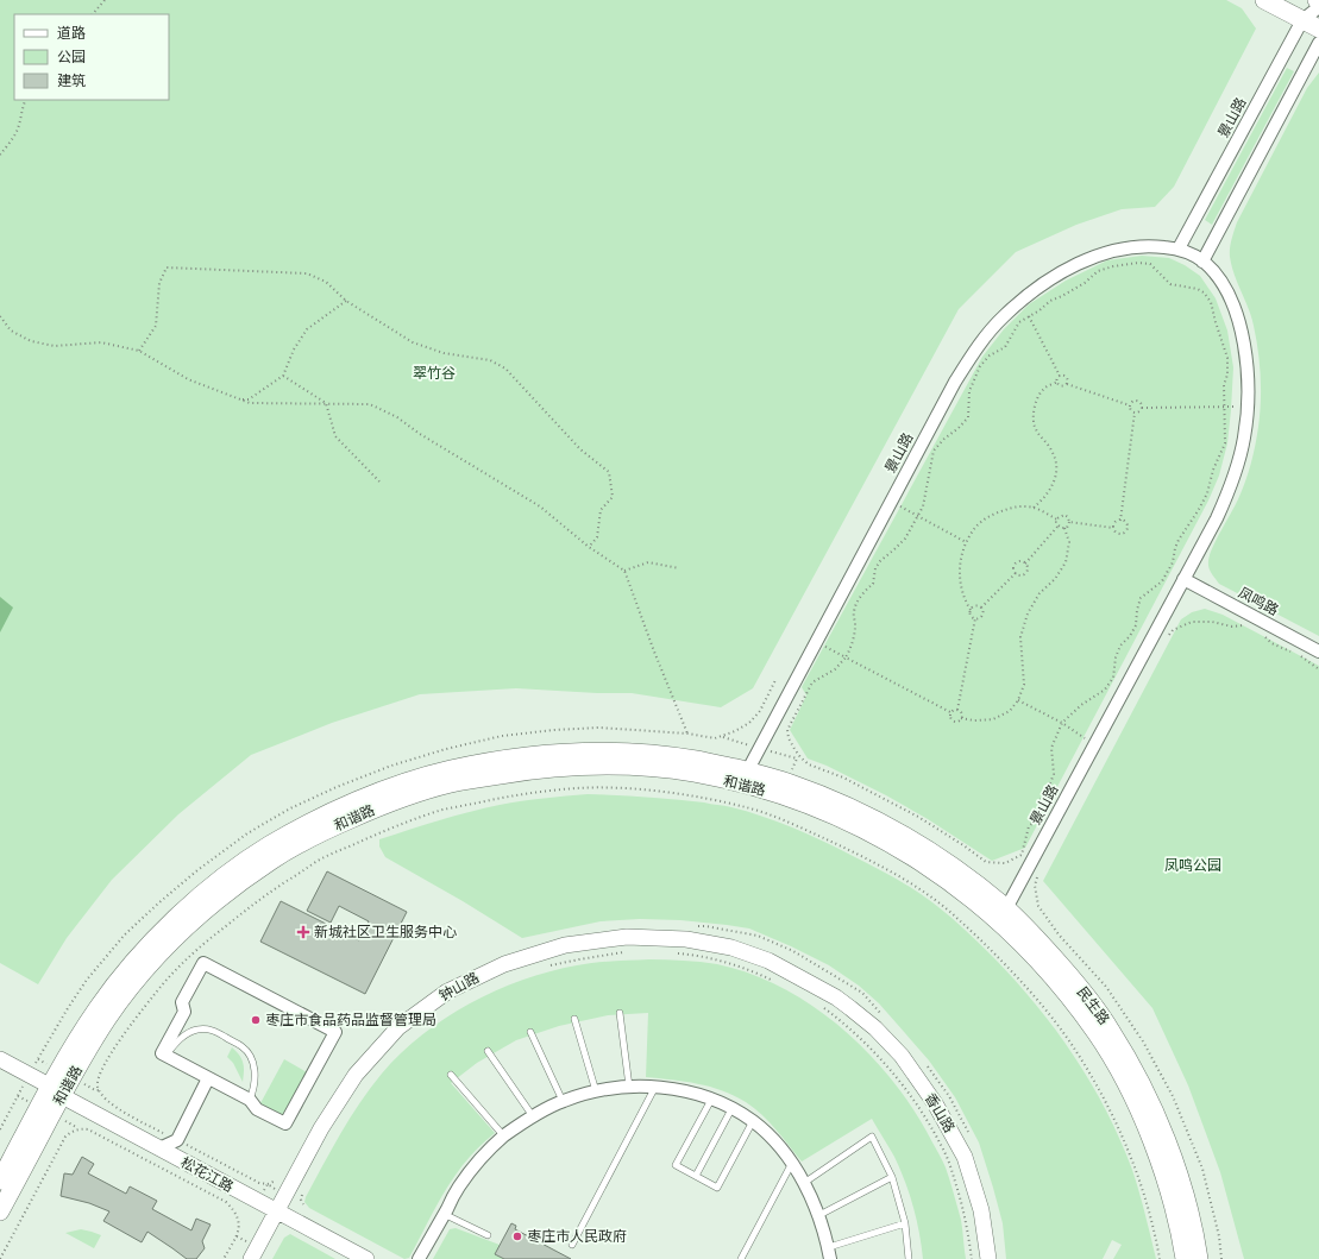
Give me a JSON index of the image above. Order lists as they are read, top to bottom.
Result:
{
  "streets": {
    "main road": ["和谐路", "民生路"],
    "street": [
      "景山路",
      "凤鸣路",
      "钟山路",
      "香山路",
      "松花江路"
    ]
  },
  "crossings": [
    ["景山路", "凤鸣路"],
    ["景山路", "和谐路"],
    ["景山路", "民生路"],
    ["和谐路", "民生路"],
    ["和谐路", "松花江路"],
    ["钟山路", "香山路"],
    ["钟山路", "松花江路"]
  ],
  "parks": ["翠竹谷", "凤鸣公园"],
  "places": {
    "health": ["新城社区卫生服务中心"],
    "other": ["枣庄市食品药品监督管理局", "枣庄市人民政府"]
  },
  "legend": ["道路", "公园", "建筑"]
}
